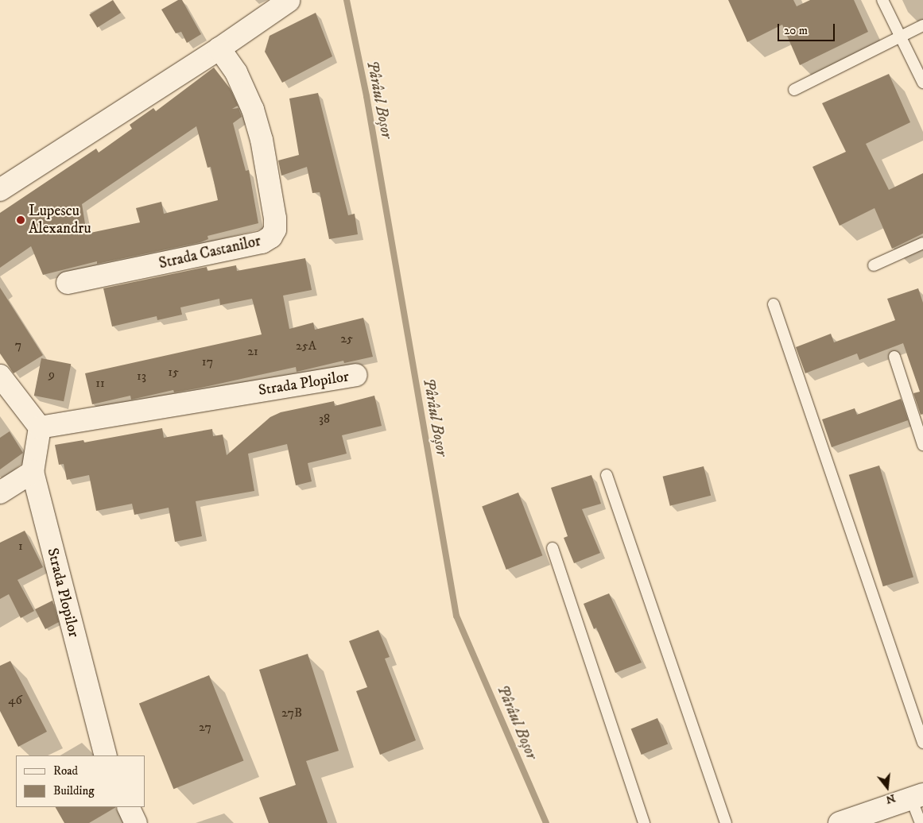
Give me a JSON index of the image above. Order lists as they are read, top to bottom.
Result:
{
  "streets": {
    "street": ["Strada Castanilor", "Strada Plopilor"]
  },
  "water": ["Pârâul Boșor"],
  "places": ["Lupescu Alexandru"],
  "house_numbers": [
    "25",
    "7",
    "25A",
    "21",
    "17",
    "15",
    "9",
    "13",
    "11",
    "38",
    "1",
    "46",
    "27B",
    "27"
  ],
  "legend": ["Road", "Building"],
  "scale_bar": "20 m",
  "north": "bottom"
}
